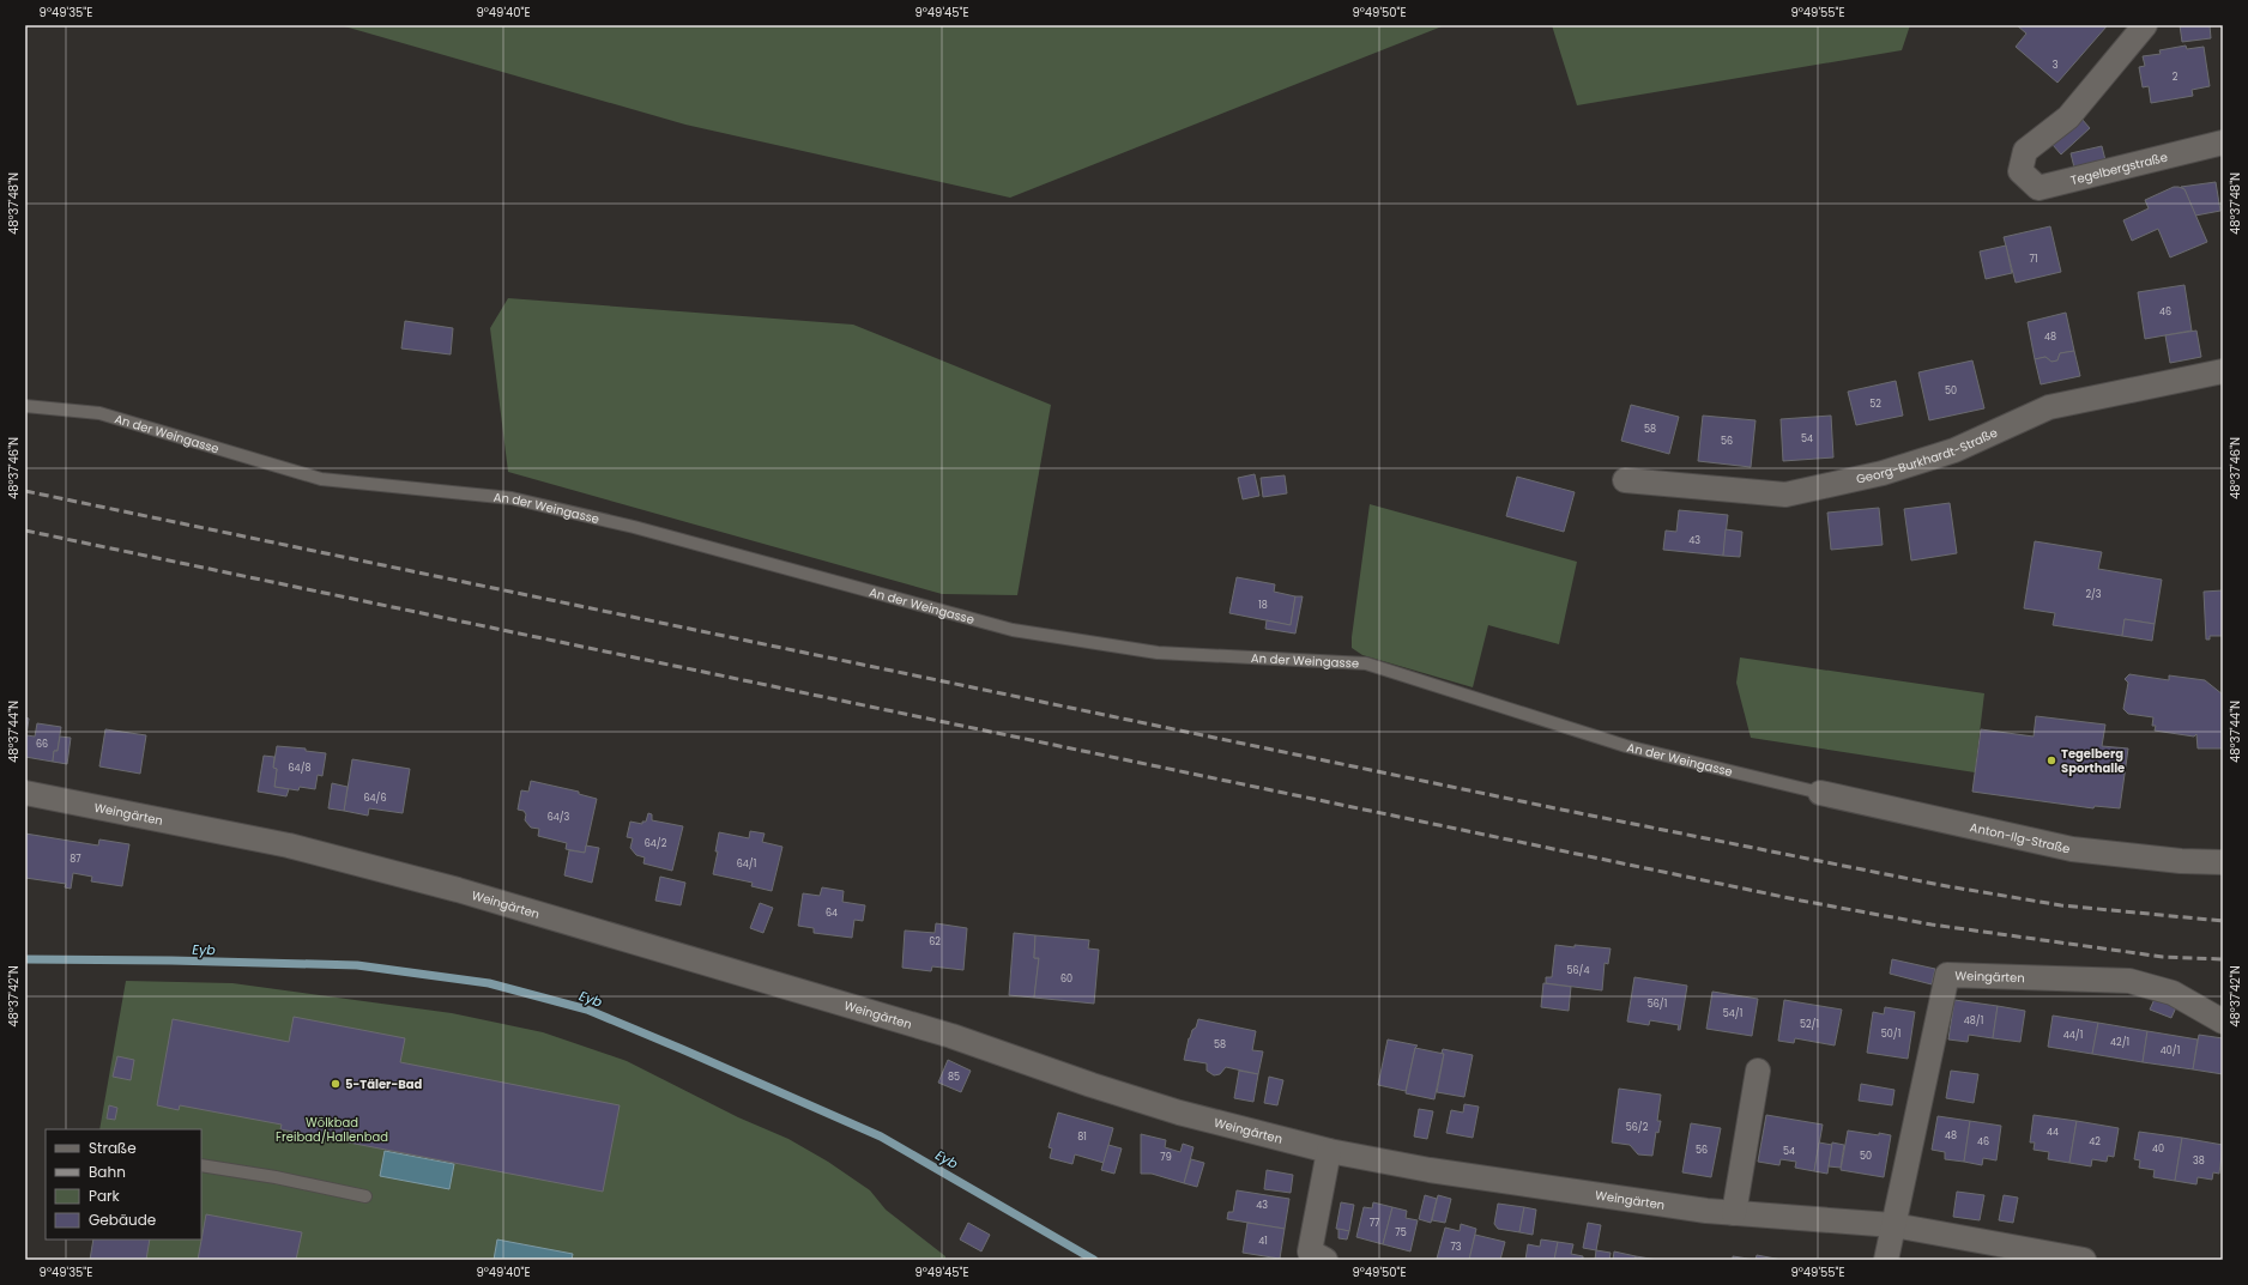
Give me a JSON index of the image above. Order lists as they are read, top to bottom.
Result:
{
  "streets": {
    "street": [
      "Tegelbergstraße",
      "Georg-Burkhardt-Straße",
      "Weingärten",
      "Anton-Ilg-Straße"
    ],
    "lane": ["An der Weingasse"]
  },
  "crossings": [
    ["An der Weingasse", "Anton-Ilg-Straße"]
  ],
  "water": ["Eyb"],
  "parks": ["Wölkbad Freibad/Hallenbad"],
  "places": ["Tegelberg Sporthalle", "5-Täler-Bad"],
  "house_numbers": [
    "3",
    "2",
    "71",
    "46",
    "48",
    "50",
    "52",
    "58",
    "54",
    "56",
    "43",
    "2/3",
    "18",
    "66",
    "64/8",
    "64/6",
    "64/3",
    "64/2",
    "87",
    "64/1",
    "64",
    "62",
    "56/4",
    "60",
    "56/1",
    "54/1",
    "48/1",
    "52/1",
    "50/1",
    "44/1",
    "42/1",
    "58",
    "40/1",
    "85",
    "56/2",
    "44",
    "48",
    "81",
    "46",
    "42",
    "40",
    "56",
    "54",
    "50",
    "79",
    "38",
    "43",
    "77",
    "75",
    "41",
    "73"
  ],
  "legend": [
    "Straße",
    "Bahn",
    "Park",
    "Gebäude"
  ],
  "coordinates": [
    "9°49'35\"E",
    "9°49'40\"E",
    "9°49'45\"E",
    "9°49'50\"E",
    "9°49'55\"E",
    "48°37'48\"N",
    "48°37'46\"N",
    "48°37'44\"N",
    "48°37'42\"N"
  ]
}
